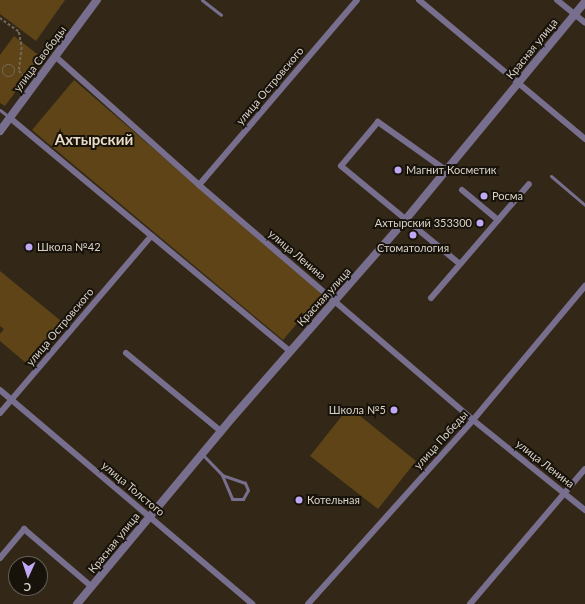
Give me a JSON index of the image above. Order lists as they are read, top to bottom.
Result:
{
  "streets": {
    "street": [
      "Красная улица",
      "улица Свободы",
      "улица Островского",
      "улица Ленина",
      "улица Победы",
      "улица Толстого"
    ]
  },
  "crossings": [
    ["Красная улица", "улица Ленина"],
    ["Красная улица", "улица Толстого"],
    ["улица Свободы", "улица Ленина"],
    ["улица Островского", "улица Ленина"],
    ["улица Островского", "улица Толстого"],
    ["улица Ленина", "улица Победы"]
  ],
  "districts": ["Ахтырский"],
  "places": [
    "Магнит Косметик",
    "Росма",
    "Ахтырский 353300",
    "Стоматология",
    "Школа №42",
    "Школа №5",
    "Котельная"
  ],
  "north": "bottom"
}
